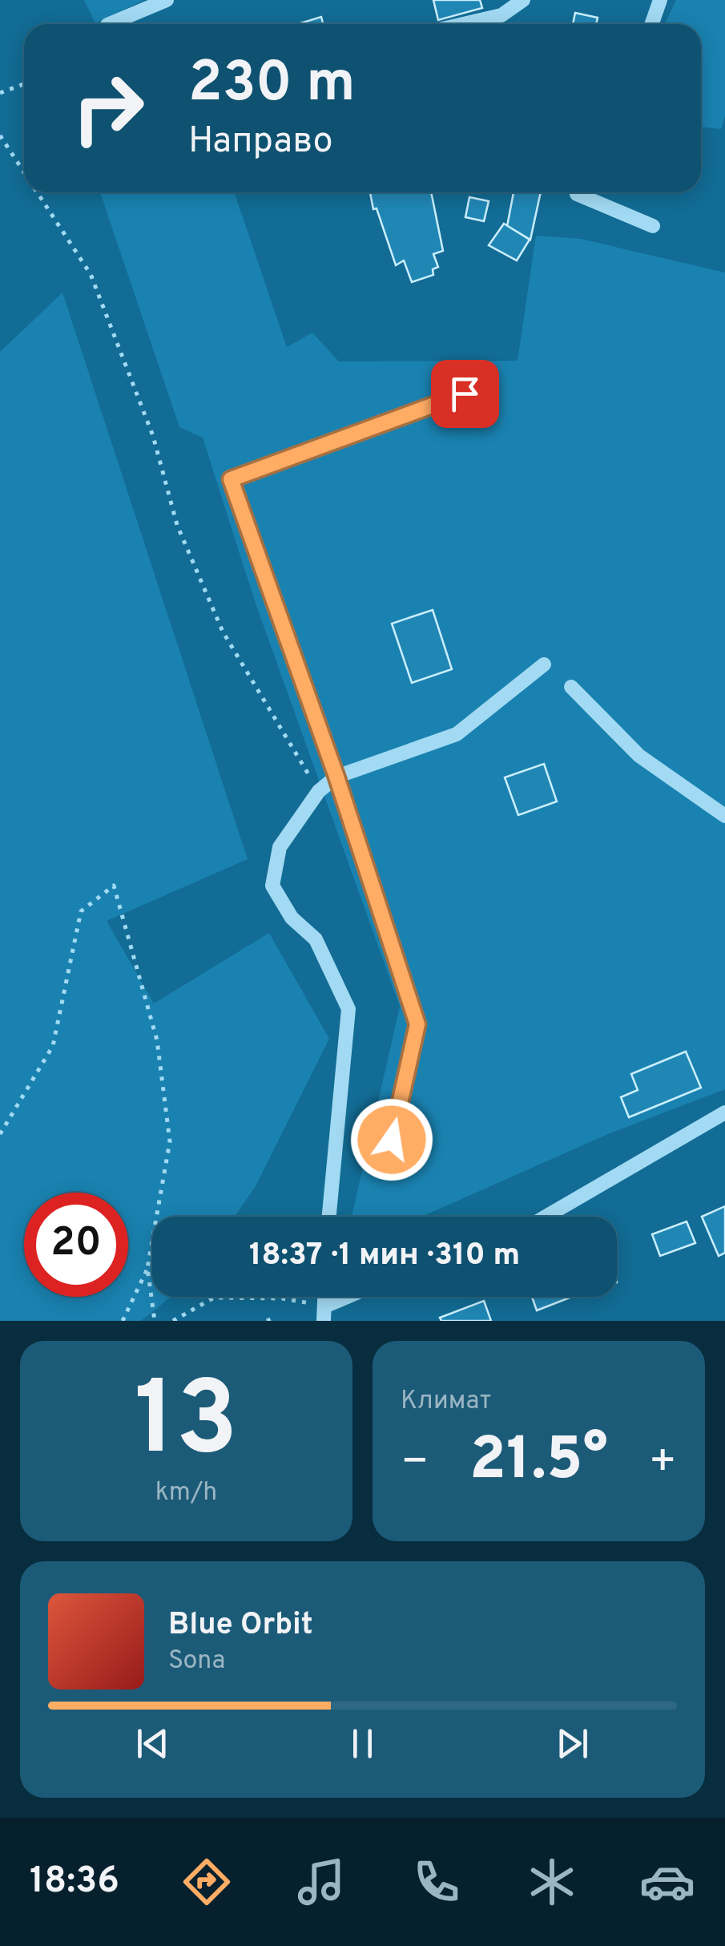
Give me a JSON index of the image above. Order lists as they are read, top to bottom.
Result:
{
  "page": {
    "turn": ["230 m", "Направо"],
    "limit": "20",
    "trip": "18:37 · 1 мин · 310 m",
    "tile": [
      ["13", "km/h"],
      "Климат"
    ],
    "heat": ["−", "21.5°", "+"],
    "song": ["Blue Orbit", "Sona"],
    "tabs": "18:36"
  }
}
